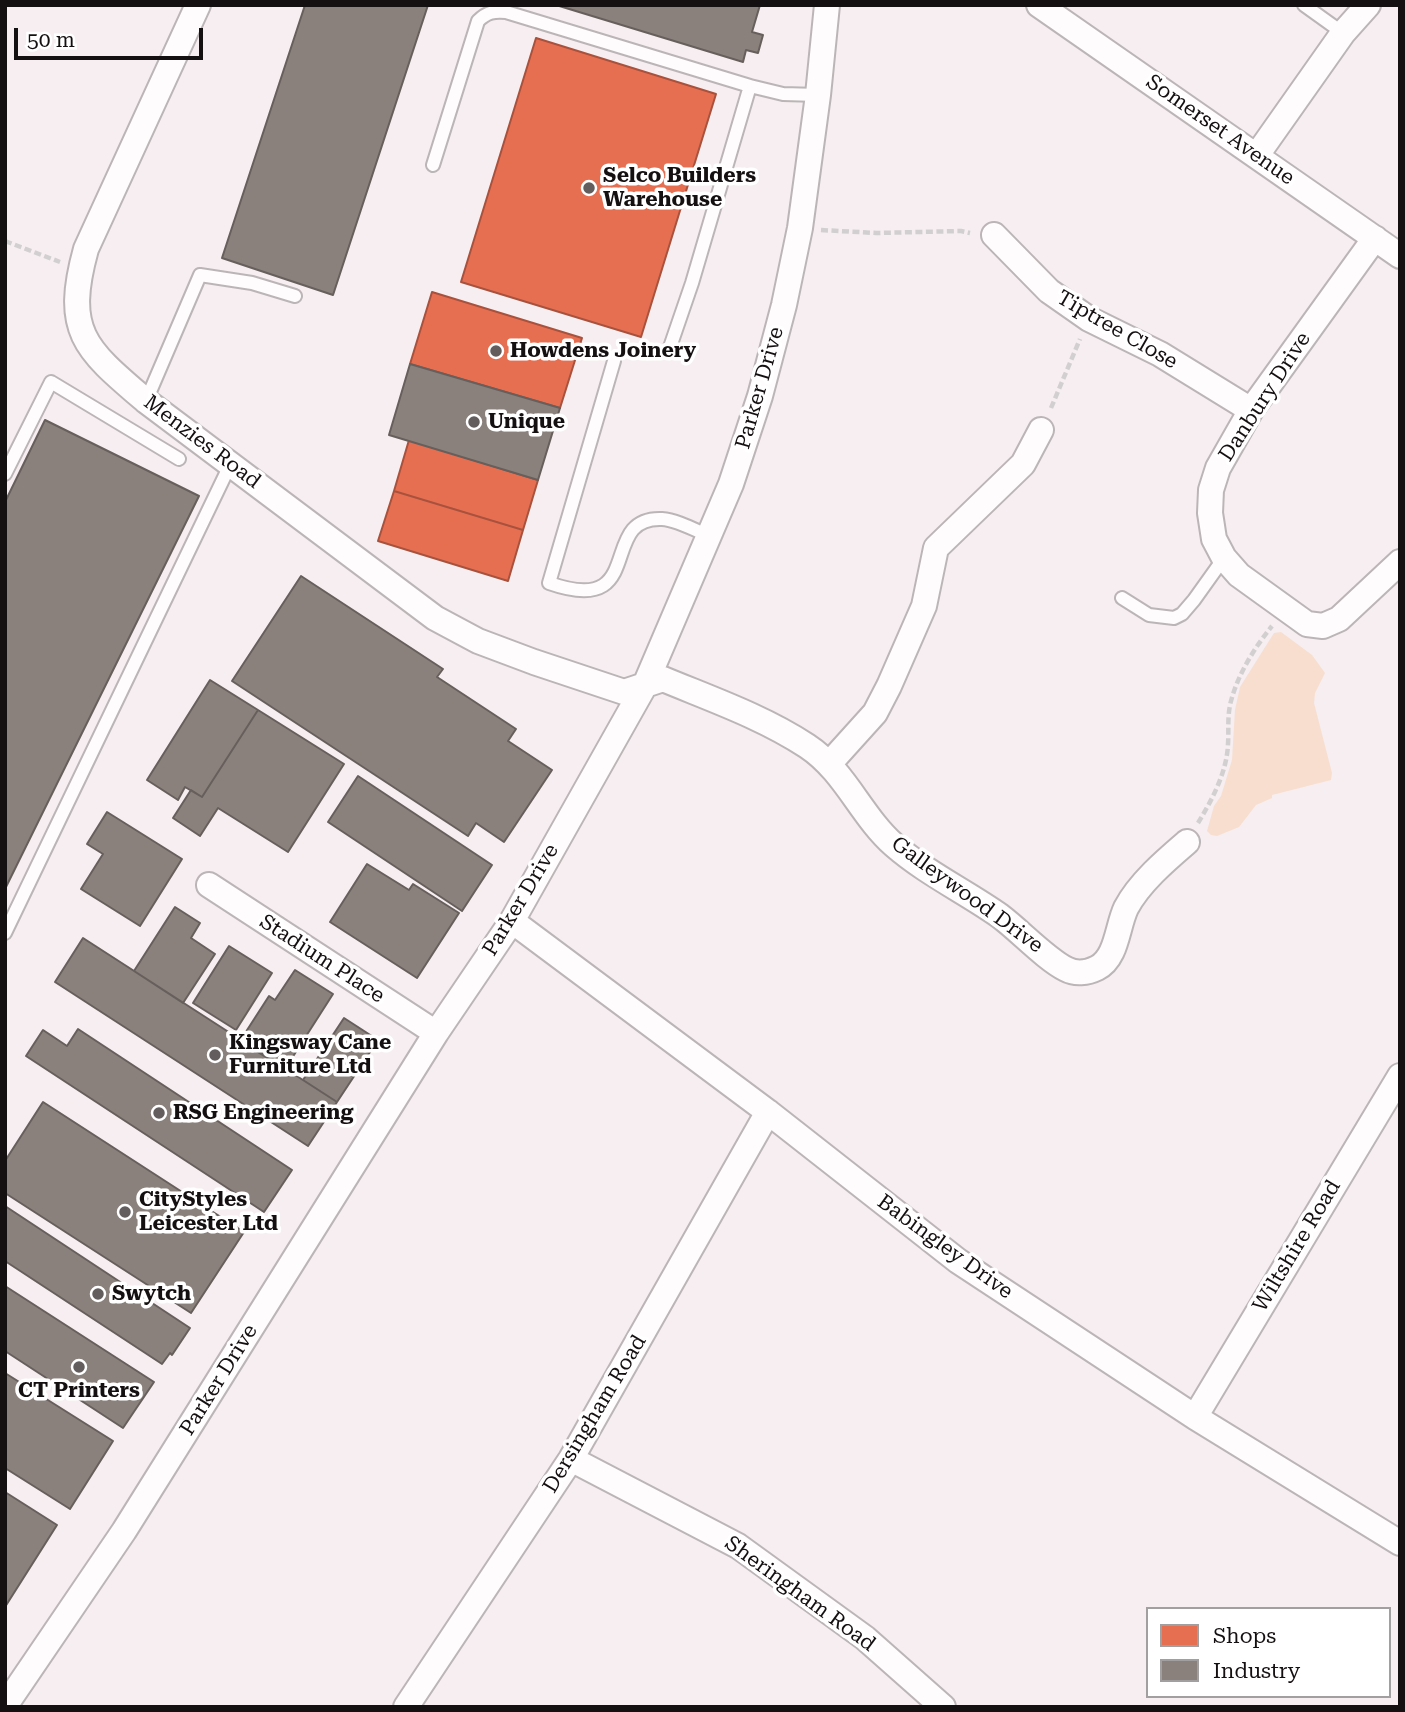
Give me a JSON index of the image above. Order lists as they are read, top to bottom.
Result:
{
  "streets": {
    "street": [
      "Somerset Avenue",
      "Tiptree Close",
      "Parker Drive",
      "Danbury Drive",
      "Menzies Road",
      "Galleywood Drive",
      "Stadium Place",
      "Wiltshire Road",
      "Babingley Drive",
      "Dersingham Road",
      "Sheringham Road"
    ]
  },
  "crossings": [
    ["Somerset Avenue", "Danbury Drive"],
    ["Tiptree Close", "Danbury Drive"],
    ["Parker Drive", "Menzies Road"],
    ["Parker Drive", "Galleywood Drive"],
    ["Parker Drive", "Stadium Place"],
    ["Parker Drive", "Babingley Drive"],
    ["Menzies Road", "Galleywood Drive"],
    ["Wiltshire Road", "Babingley Drive"],
    ["Babingley Drive", "Dersingham Road"],
    ["Dersingham Road", "Sheringham Road"]
  ],
  "places": [
    "Selco Builders Warehouse",
    "Howdens Joinery",
    "Unique",
    "Kingsway Cane Furniture Ltd",
    "RSG Engineering",
    "CityStyles Leicester Ltd",
    "Swytch",
    "CT Printers"
  ],
  "legend": ["Shops", "Industry"],
  "scale_bar": "50 m"
}
